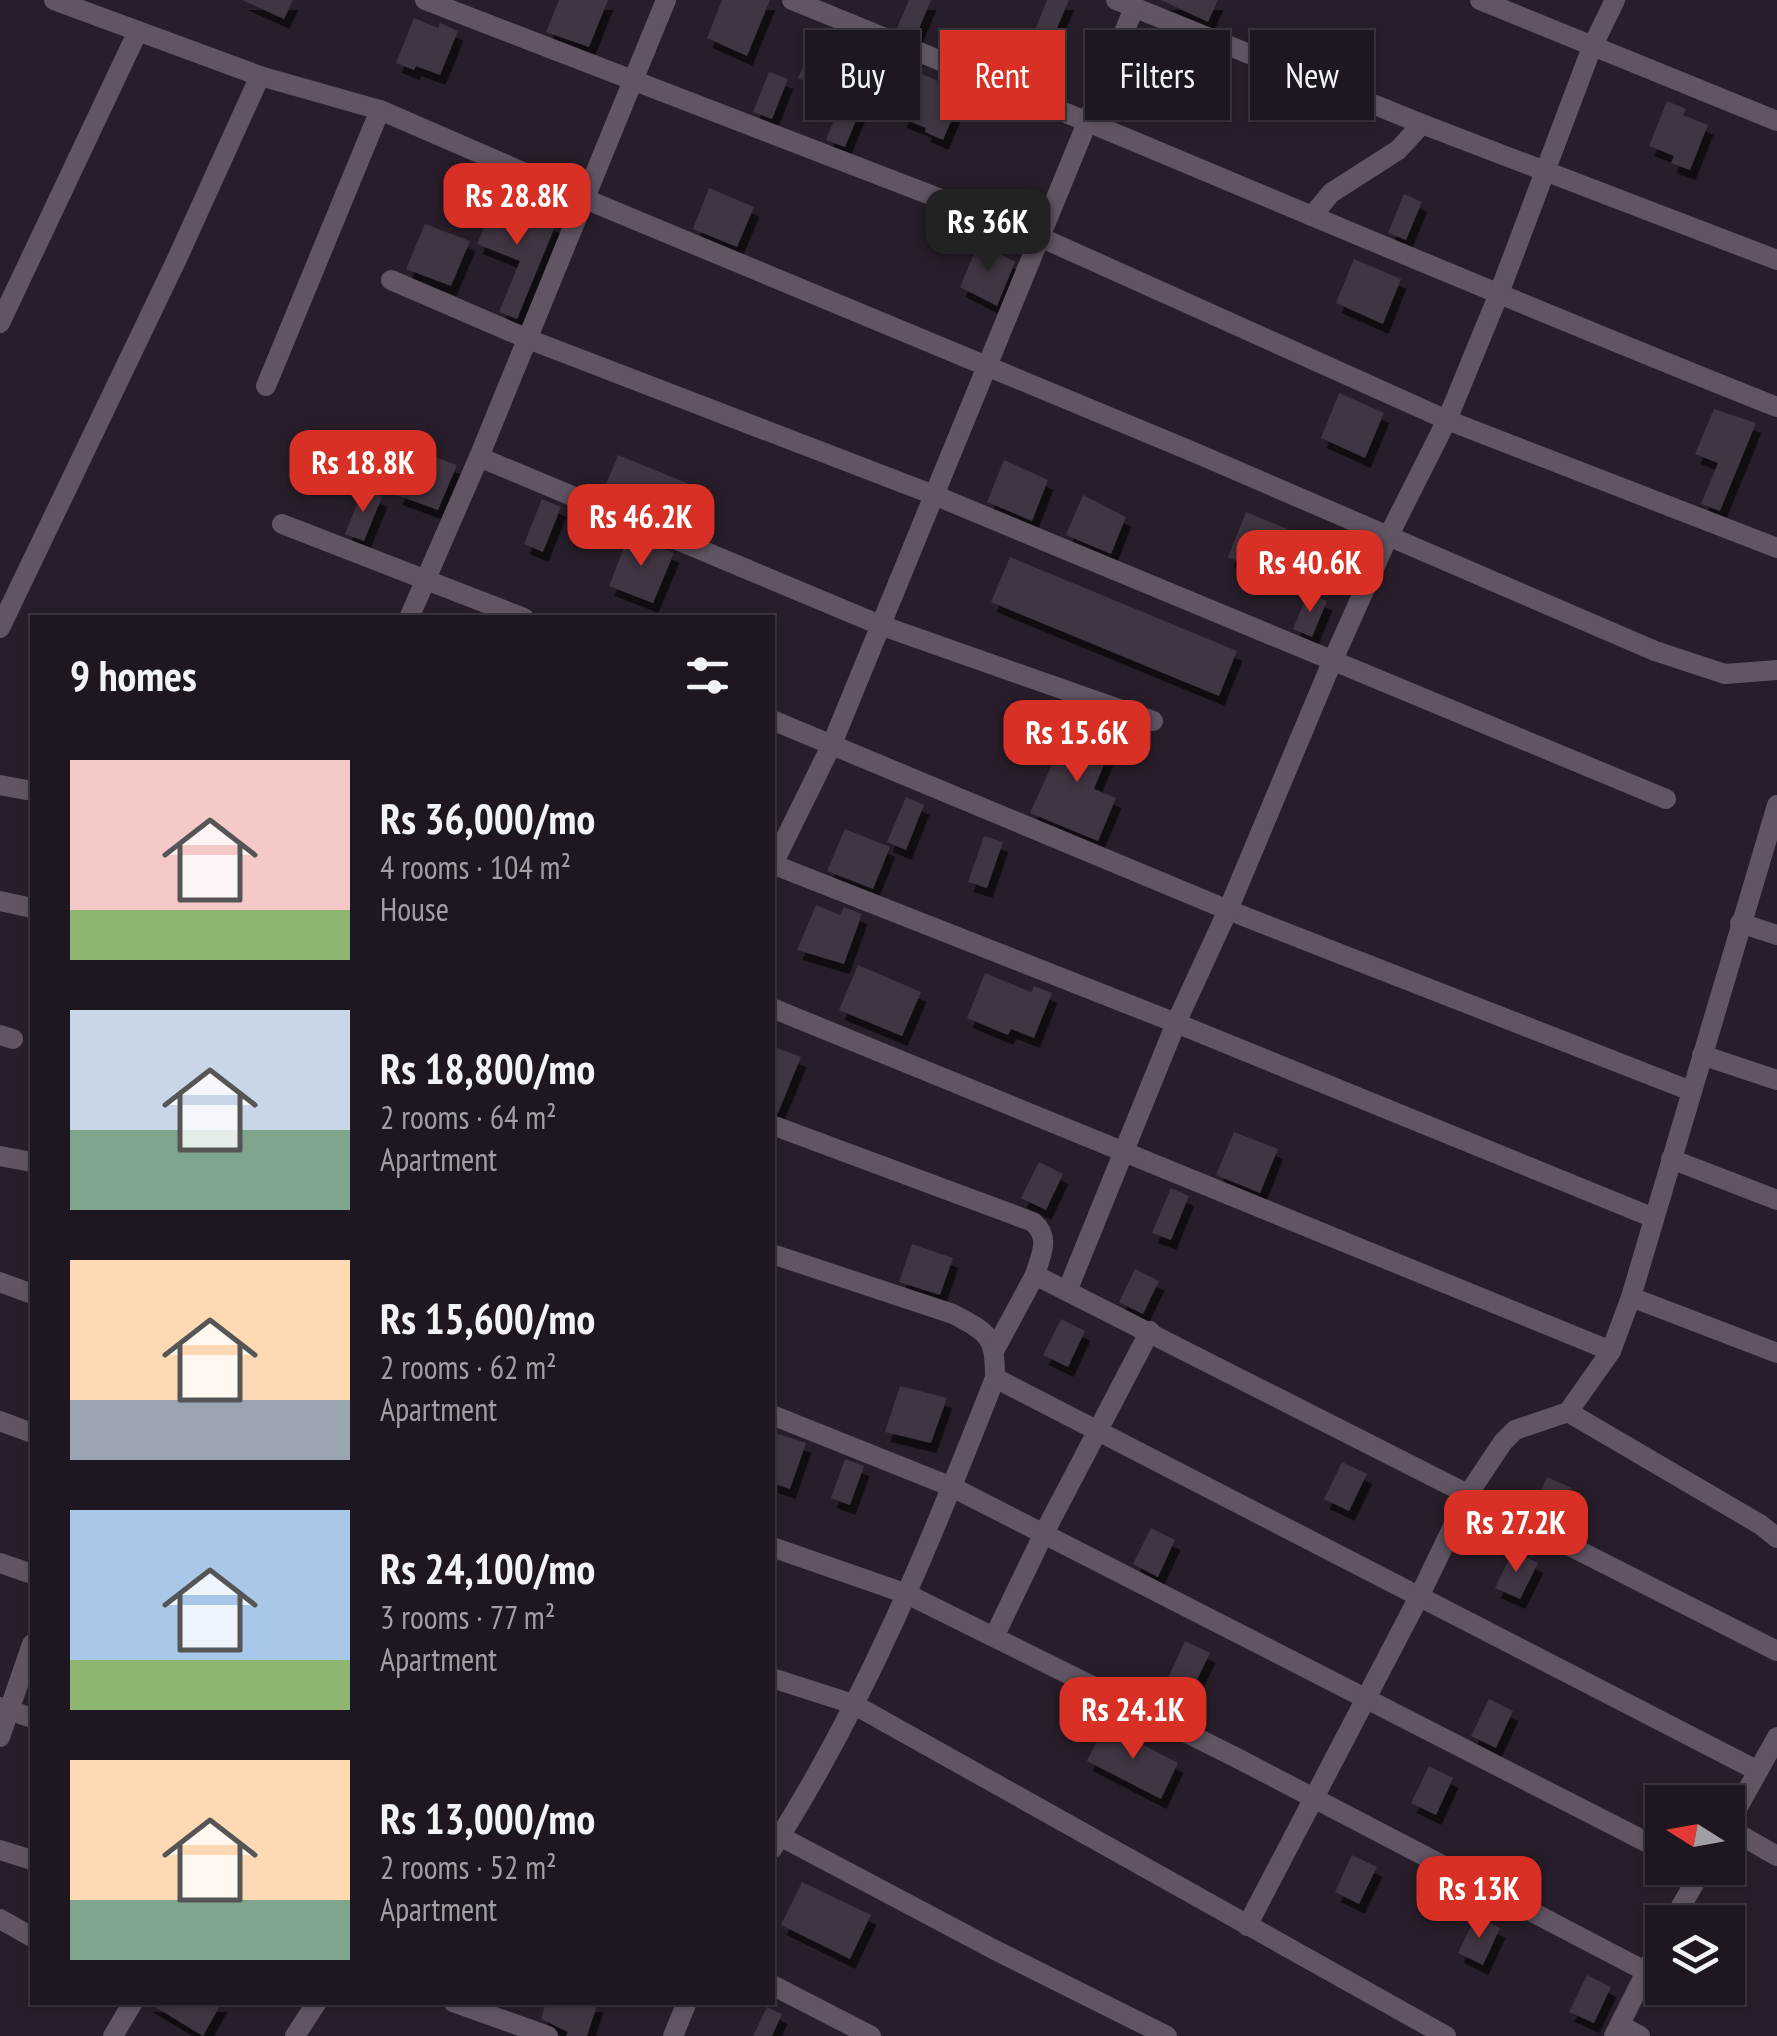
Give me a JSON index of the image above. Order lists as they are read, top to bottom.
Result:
{
  "north": "left",
  "page": {
    "chip": [
      "Buy",
      "Rent",
      "Filters",
      "New"
    ],
    "price": [
      "Rs 28.8K",
      "Rs 36K",
      "Rs 18.8K",
      "Rs 46.2K",
      "Rs 40.6K",
      "Rs 15.6K",
      "Rs 27.2K",
      "Rs 24.1K",
      "Rs 13K"
    ],
    "heading": "9 homes",
    "list": [
      {
        "name": "Rs 36,000/mo",
        "note": "4 rooms · 104 m² · House"
      },
      {
        "name": "Rs 18,800/mo",
        "note": "2 rooms · 64 m² · Apartment"
      },
      {
        "name": "Rs 15,600/mo",
        "note": "2 rooms · 62 m² · Apartment"
      },
      {
        "name": "Rs 24,100/mo",
        "note": "3 rooms · 77 m² · Apartment"
      },
      {
        "name": "Rs 13,000/mo",
        "note": "2 rooms · 52 m² · Apartment"
      }
    ]
  }
}
